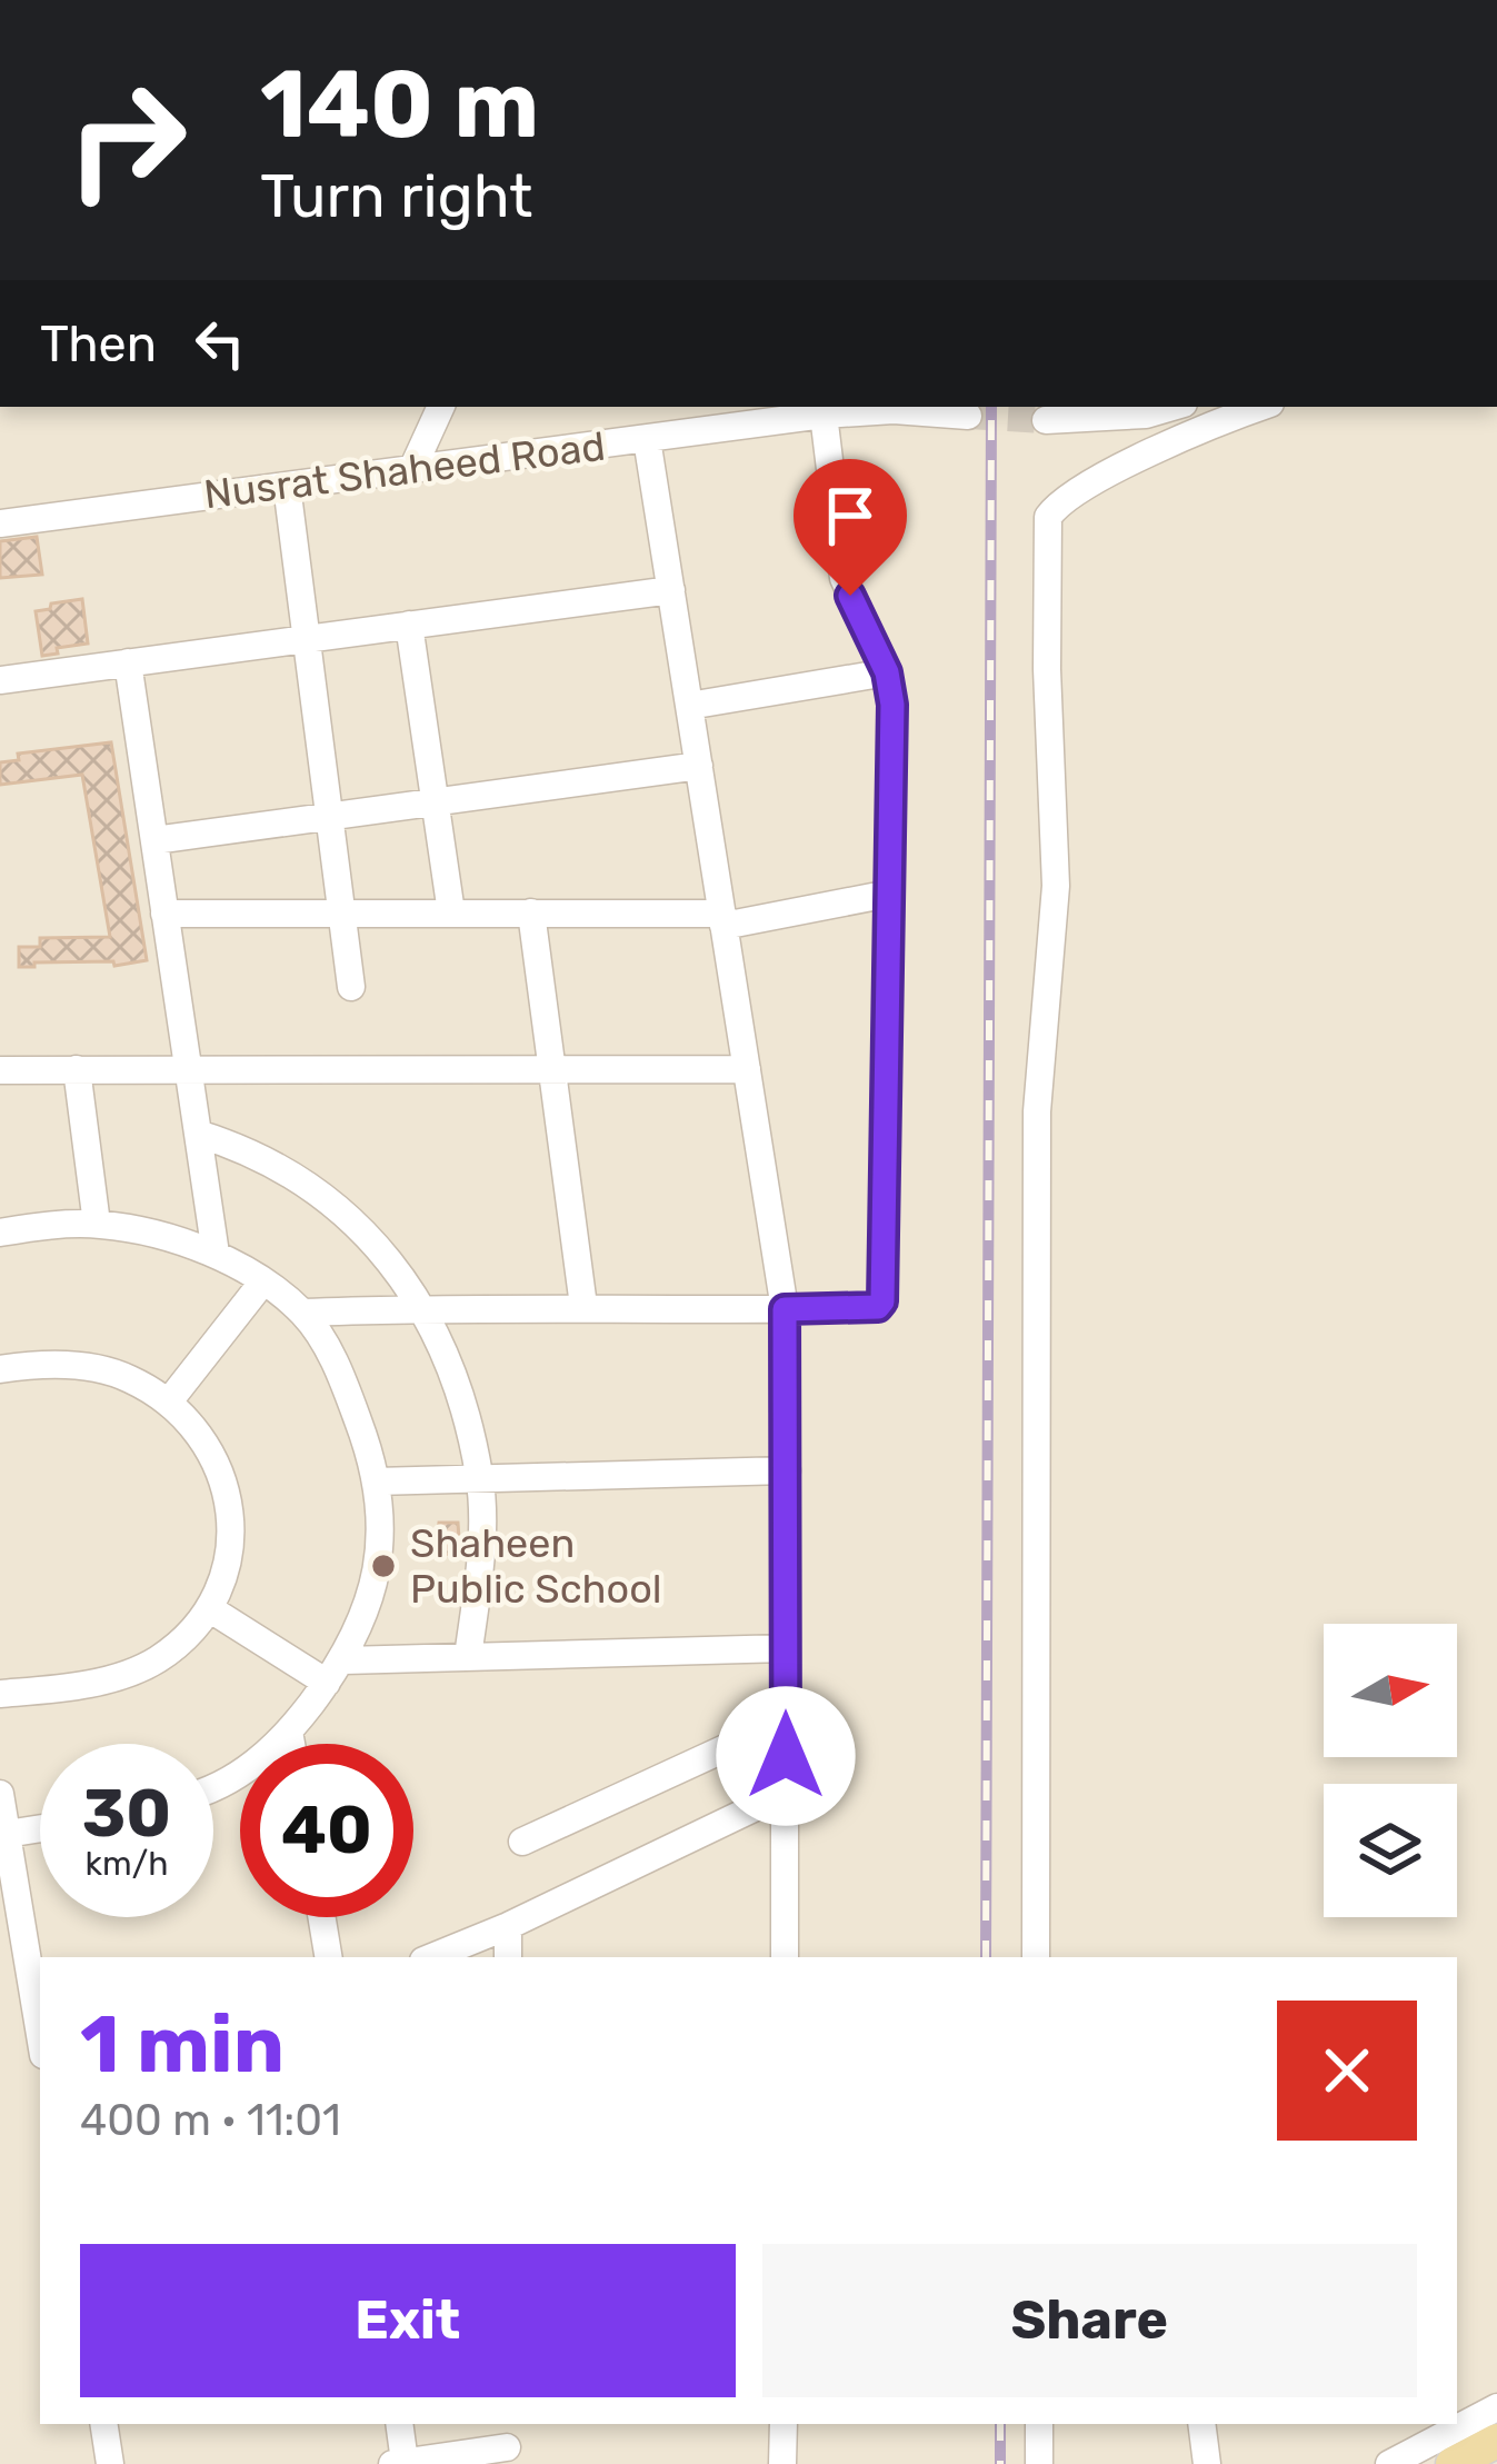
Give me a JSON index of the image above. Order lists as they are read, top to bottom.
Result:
{
  "streets": {
    "street": ["Nusrat Shaheed Road"]
  },
  "places": ["Shaheen Public School"],
  "north": "right",
  "page": {
    "turn": ["140 m", "Turn right"],
    "then": "Then",
    "speed": "30 km/h",
    "limit": "40",
    "heading": ["1 min", "400 m · 11:01"],
    "buttons": ["Exit", "Share"]
  }
}
